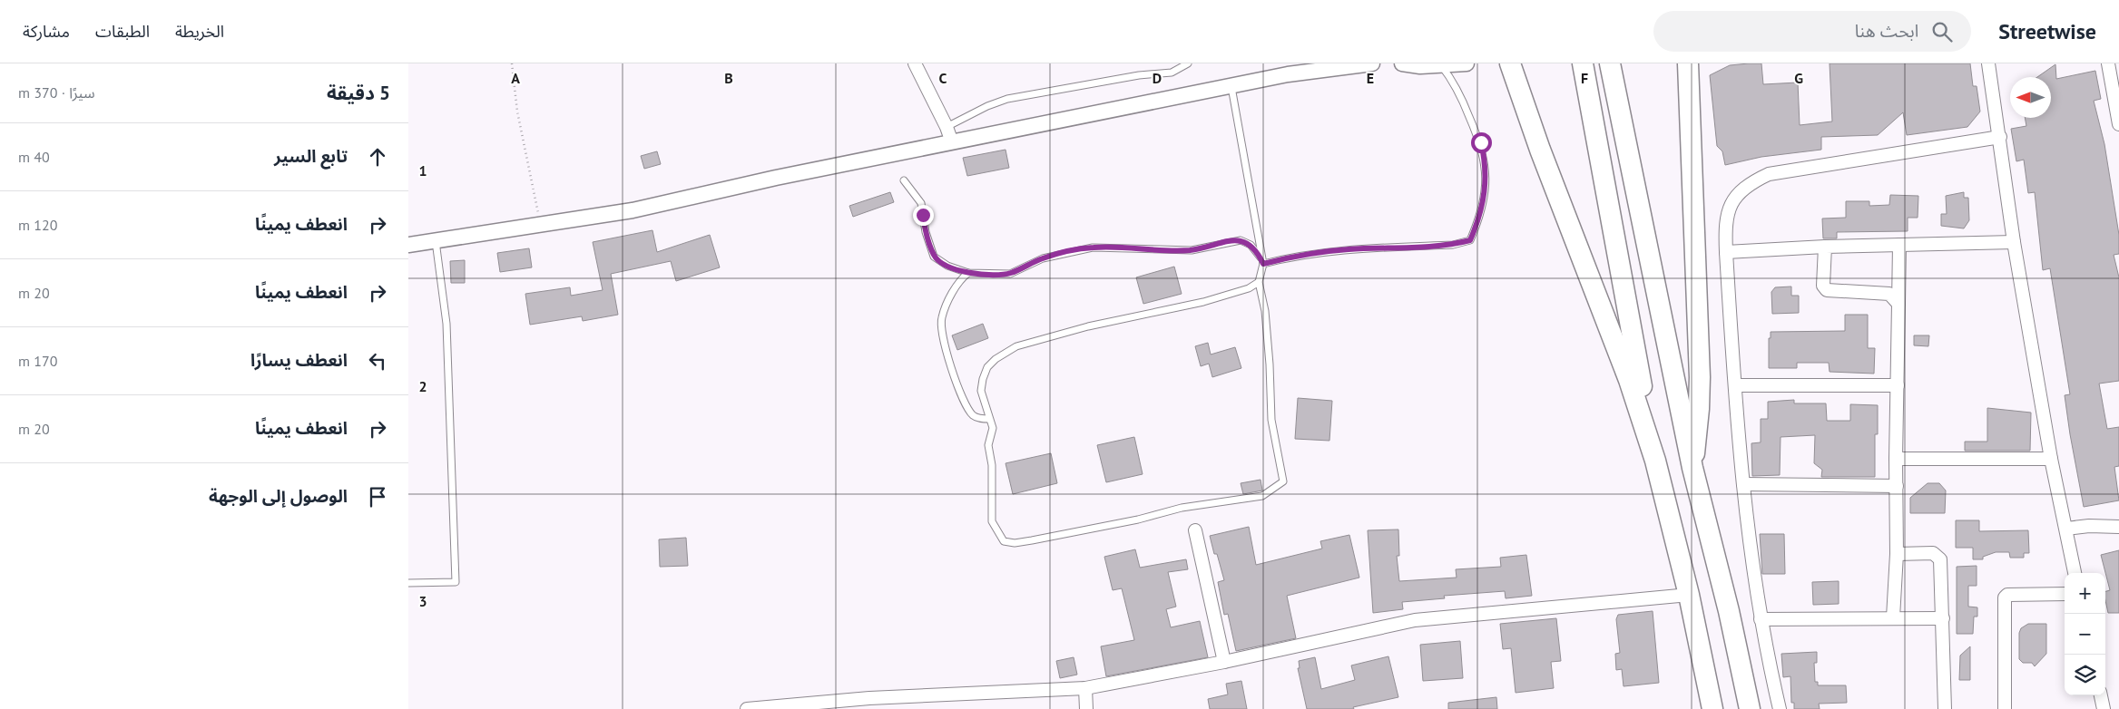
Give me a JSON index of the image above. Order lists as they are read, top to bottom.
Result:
{
  "north": "left",
  "page": {
    "header": "Streetwise",
    "search": "ابحث هنا",
    "nav": ["الخريطة", "الطبقات", "مشاركة"],
    "heading": ["5 دقيقة", "سيرًا · 370 m"],
    "list": [
      ["تابع السير", "40 m"],
      ["انعطف يمينًا", "120 m"],
      ["انعطف يمينًا", "20 m"],
      ["انعطف يسارًا", "170 m"],
      ["انعطف يمينًا", "20 m"],
      "الوصول إلى الوجهة"
    ],
    "map_buttons": ["+", "−"]
  },
  "grid": {
    "columns": [
      "A",
      "B",
      "C",
      "D",
      "E",
      "F",
      "G"
    ],
    "rows": ["1", "2", "3"]
  }
}
